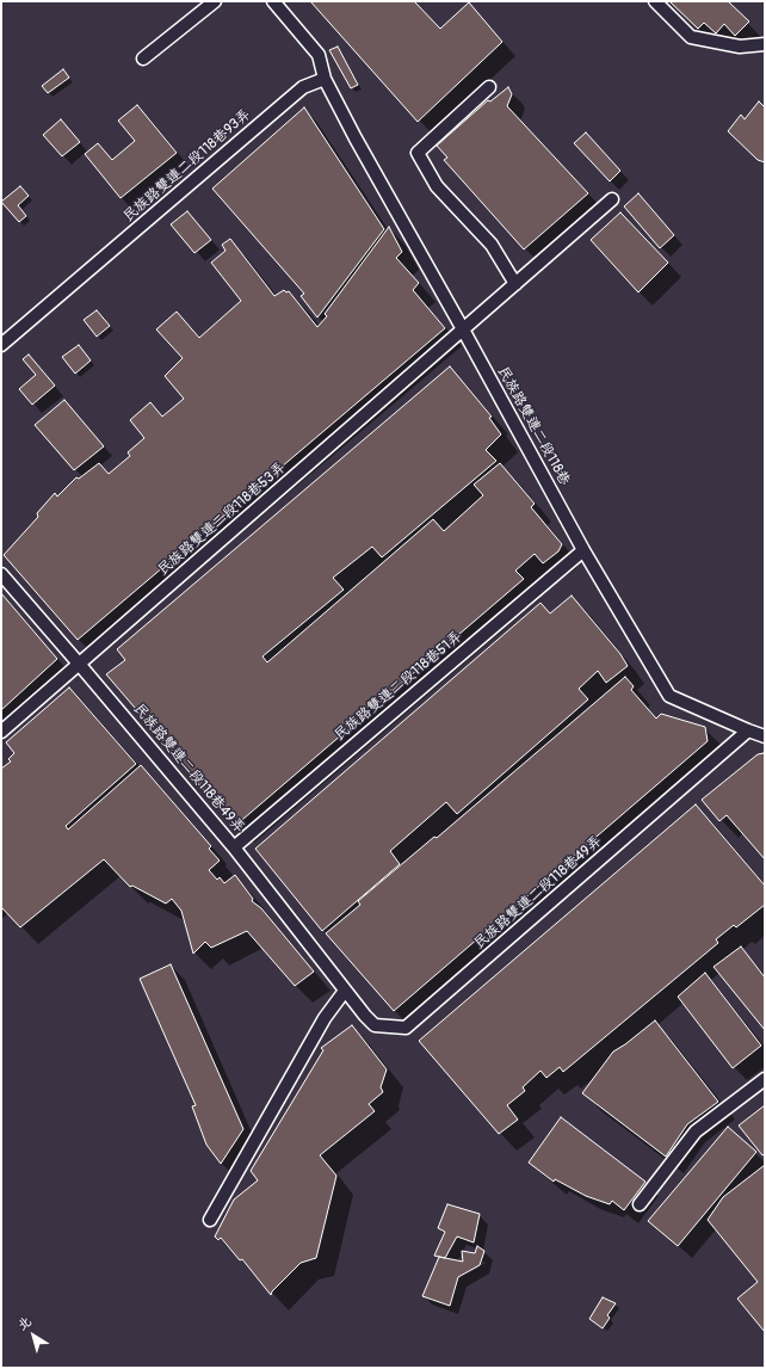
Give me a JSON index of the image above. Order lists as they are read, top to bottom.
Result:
{
  "streets": {
    "lane": [
      "民族路雙連二段118巷93弄",
      "民族路雙連二段118巷",
      "民族路雙連二段118巷53弄",
      "民族路雙連二段118巷51弄",
      "民族路雙連二段118巷49弄"
    ]
  },
  "crossings": [
    ["民族路雙連二段118巷93弄", "民族路雙連二段118巷"],
    ["民族路雙連二段118巷", "民族路雙連二段118巷53弄"],
    ["民族路雙連二段118巷", "民族路雙連二段118巷51弄"],
    ["民族路雙連二段118巷", "民族路雙連二段118巷49弄"],
    ["民族路雙連二段118巷53弄", "民族路雙連二段118巷49弄"],
    ["民族路雙連二段118巷51弄", "民族路雙連二段118巷49弄"]
  ],
  "north": "top left"
}
